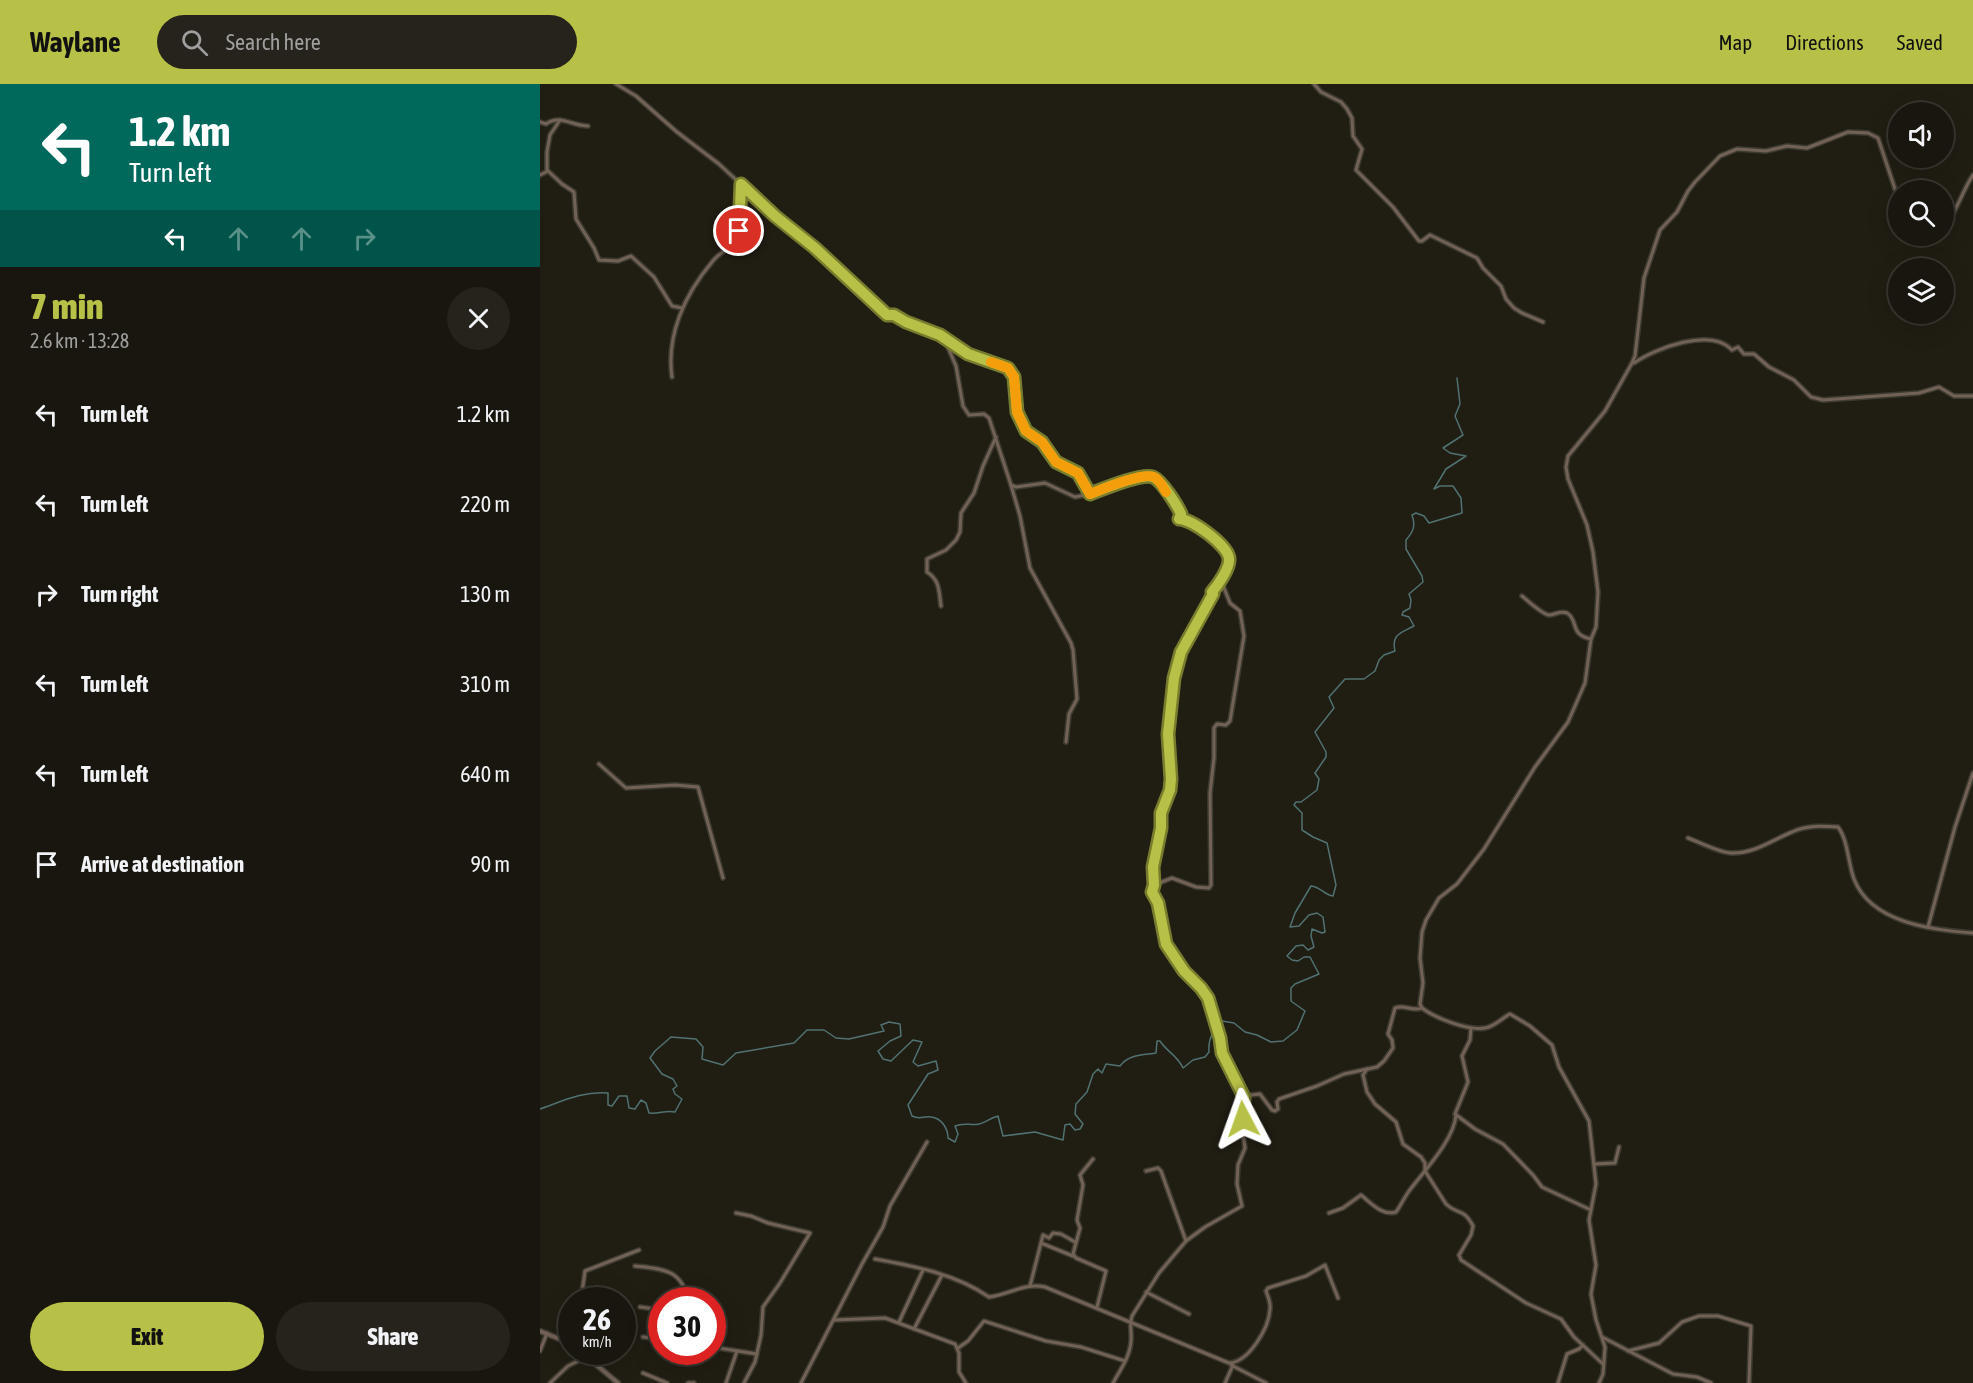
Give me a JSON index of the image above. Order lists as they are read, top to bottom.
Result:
{
  "page": {
    "header": "Waylane",
    "search": "Search here",
    "nav": ["Map", "Directions", "Saved"],
    "turn": ["1.2 km", "Turn left"],
    "heading": ["7 min", "2.6 km · 13:28"],
    "list": [
      {
        "name": "Turn left",
        "value": "1.2 km"
      },
      {
        "name": "Turn left",
        "value": "220 m"
      },
      {
        "name": "Turn right",
        "value": "130 m"
      },
      {
        "name": "Turn left",
        "value": "310 m"
      },
      {
        "name": "Turn left",
        "value": "640 m"
      },
      {
        "name": "Arrive at destination",
        "value": "90 m"
      }
    ],
    "speed": "26 km/h",
    "limit": "30",
    "buttons": ["Exit", "Share"]
  }
}
